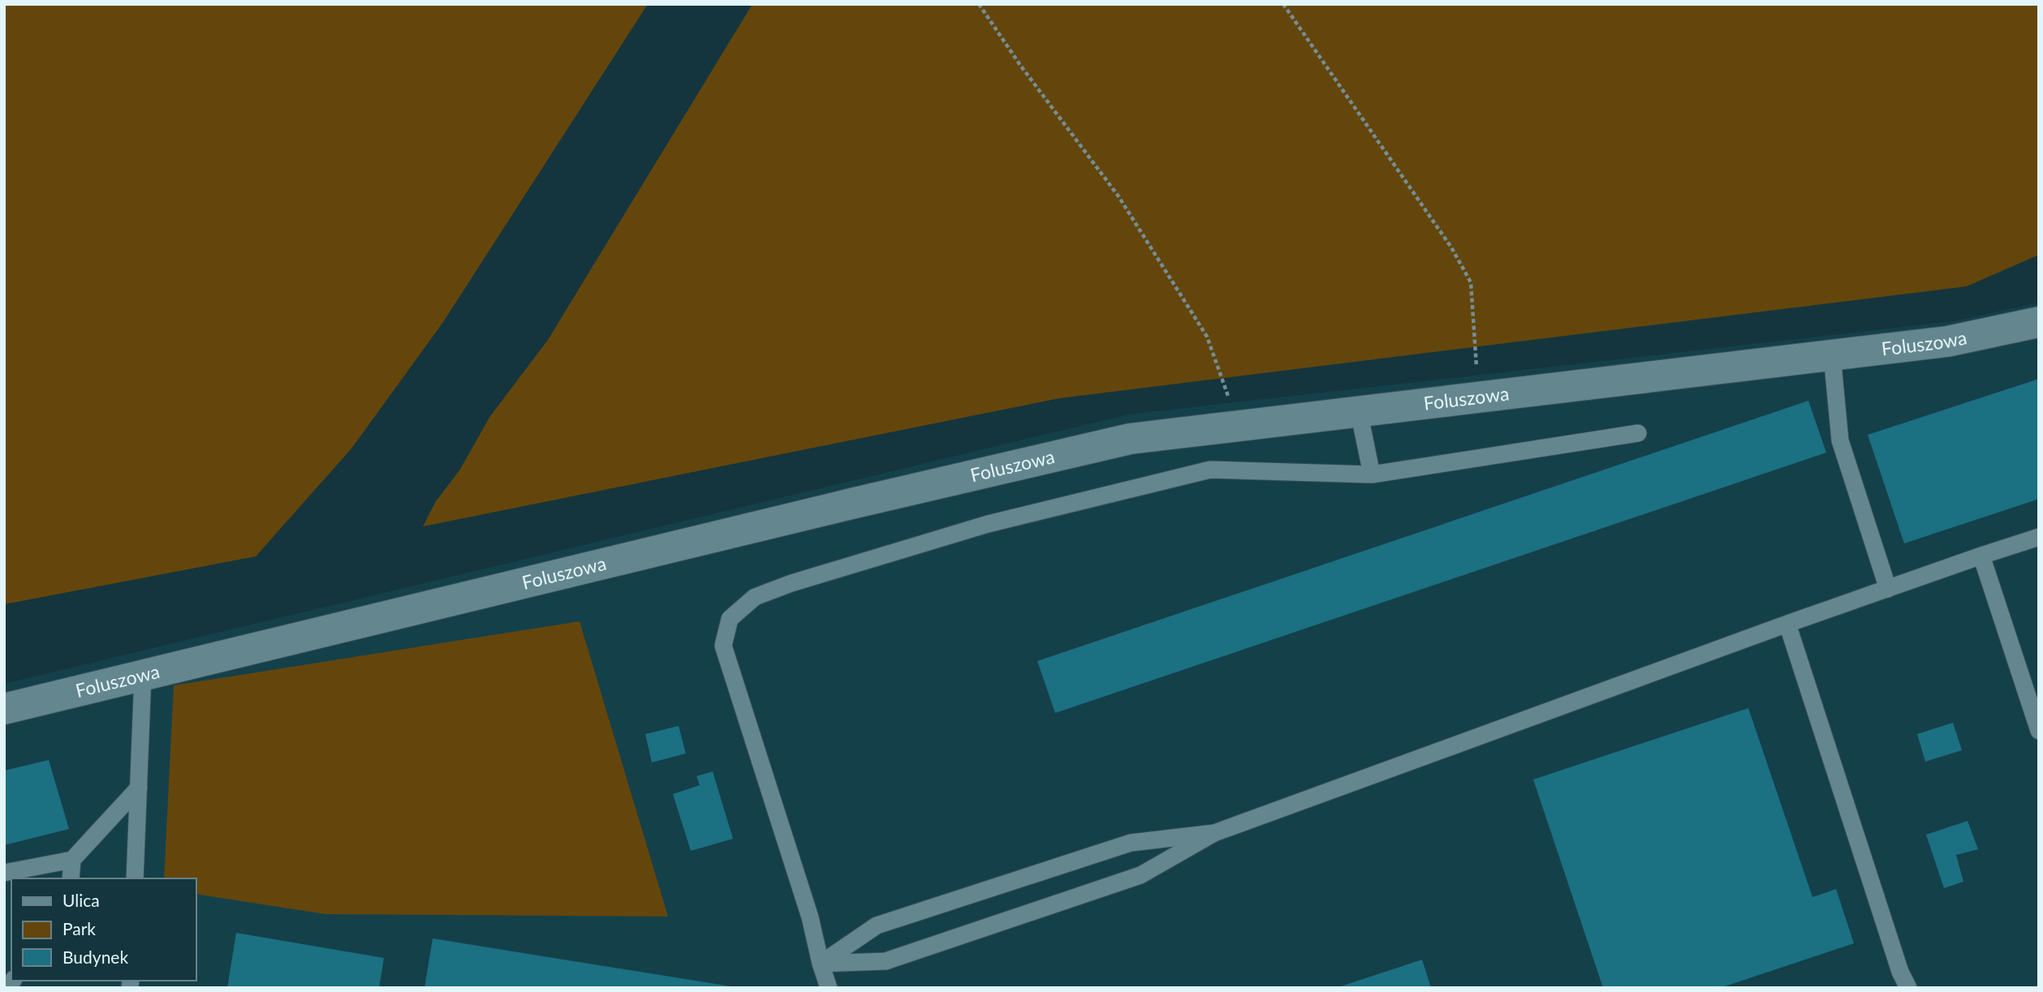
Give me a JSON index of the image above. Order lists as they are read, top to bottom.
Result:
{
  "streets": {
    "street": ["Foluszowa"]
  },
  "legend": ["Ulica", "Park", "Budynek"]
}
